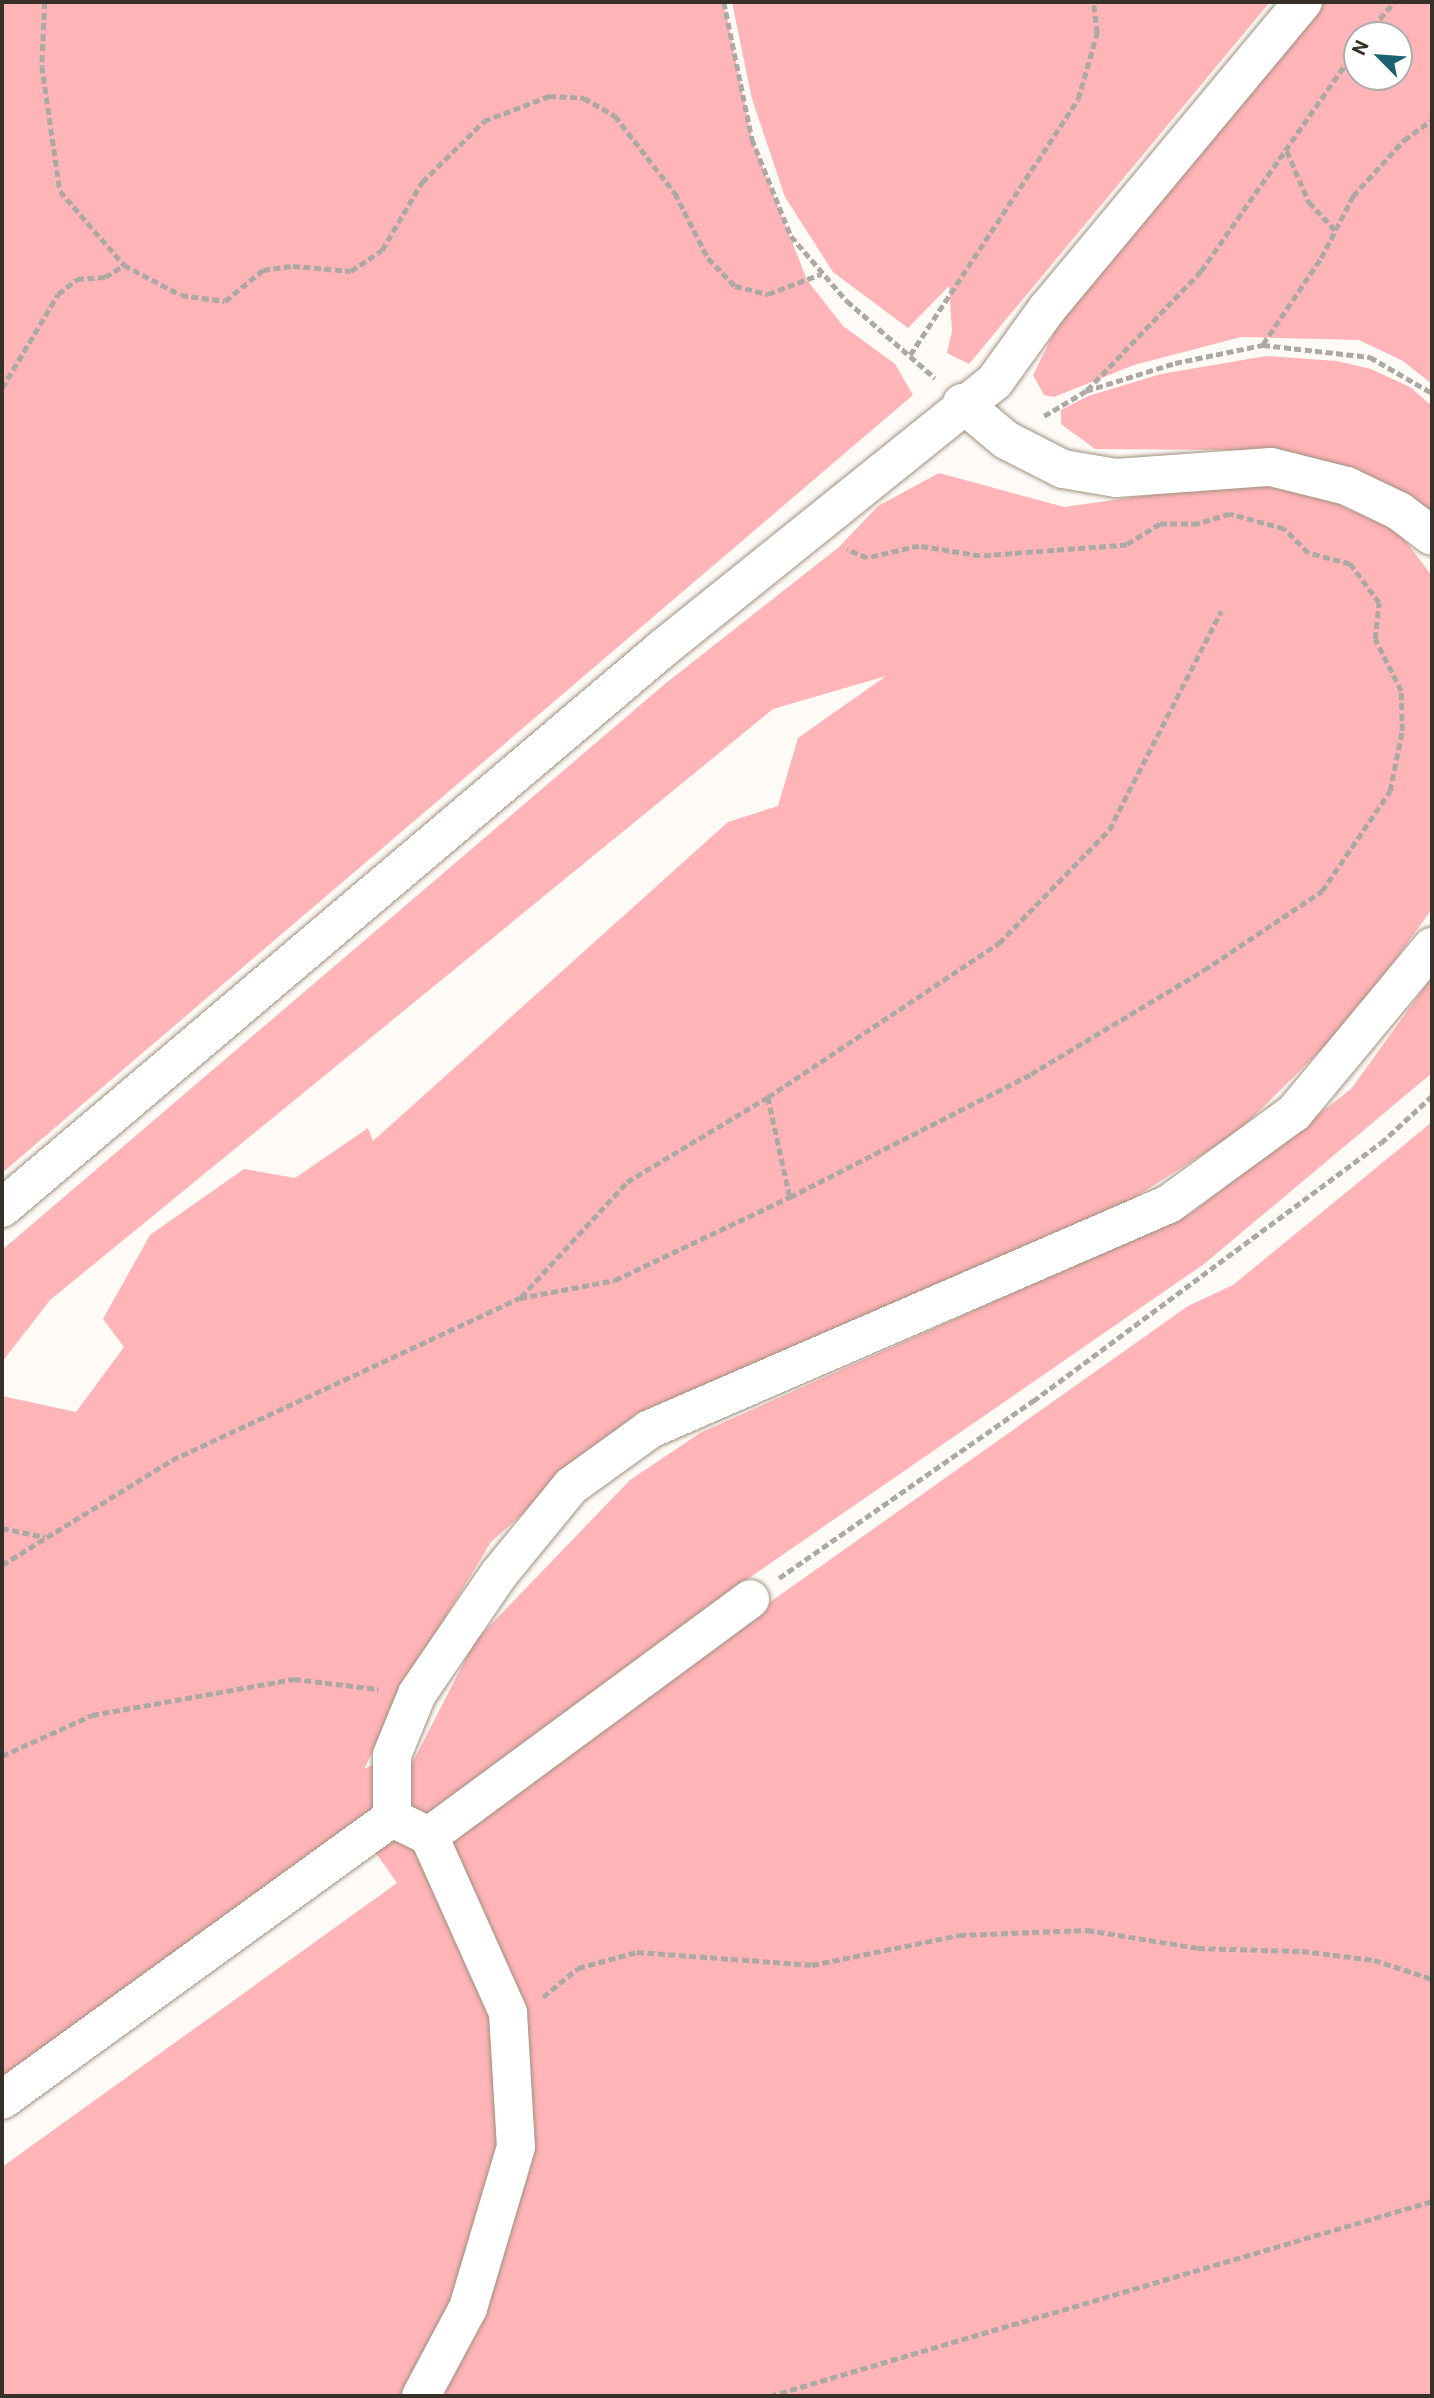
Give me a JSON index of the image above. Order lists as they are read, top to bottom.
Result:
{
  "north": "top left"
}
